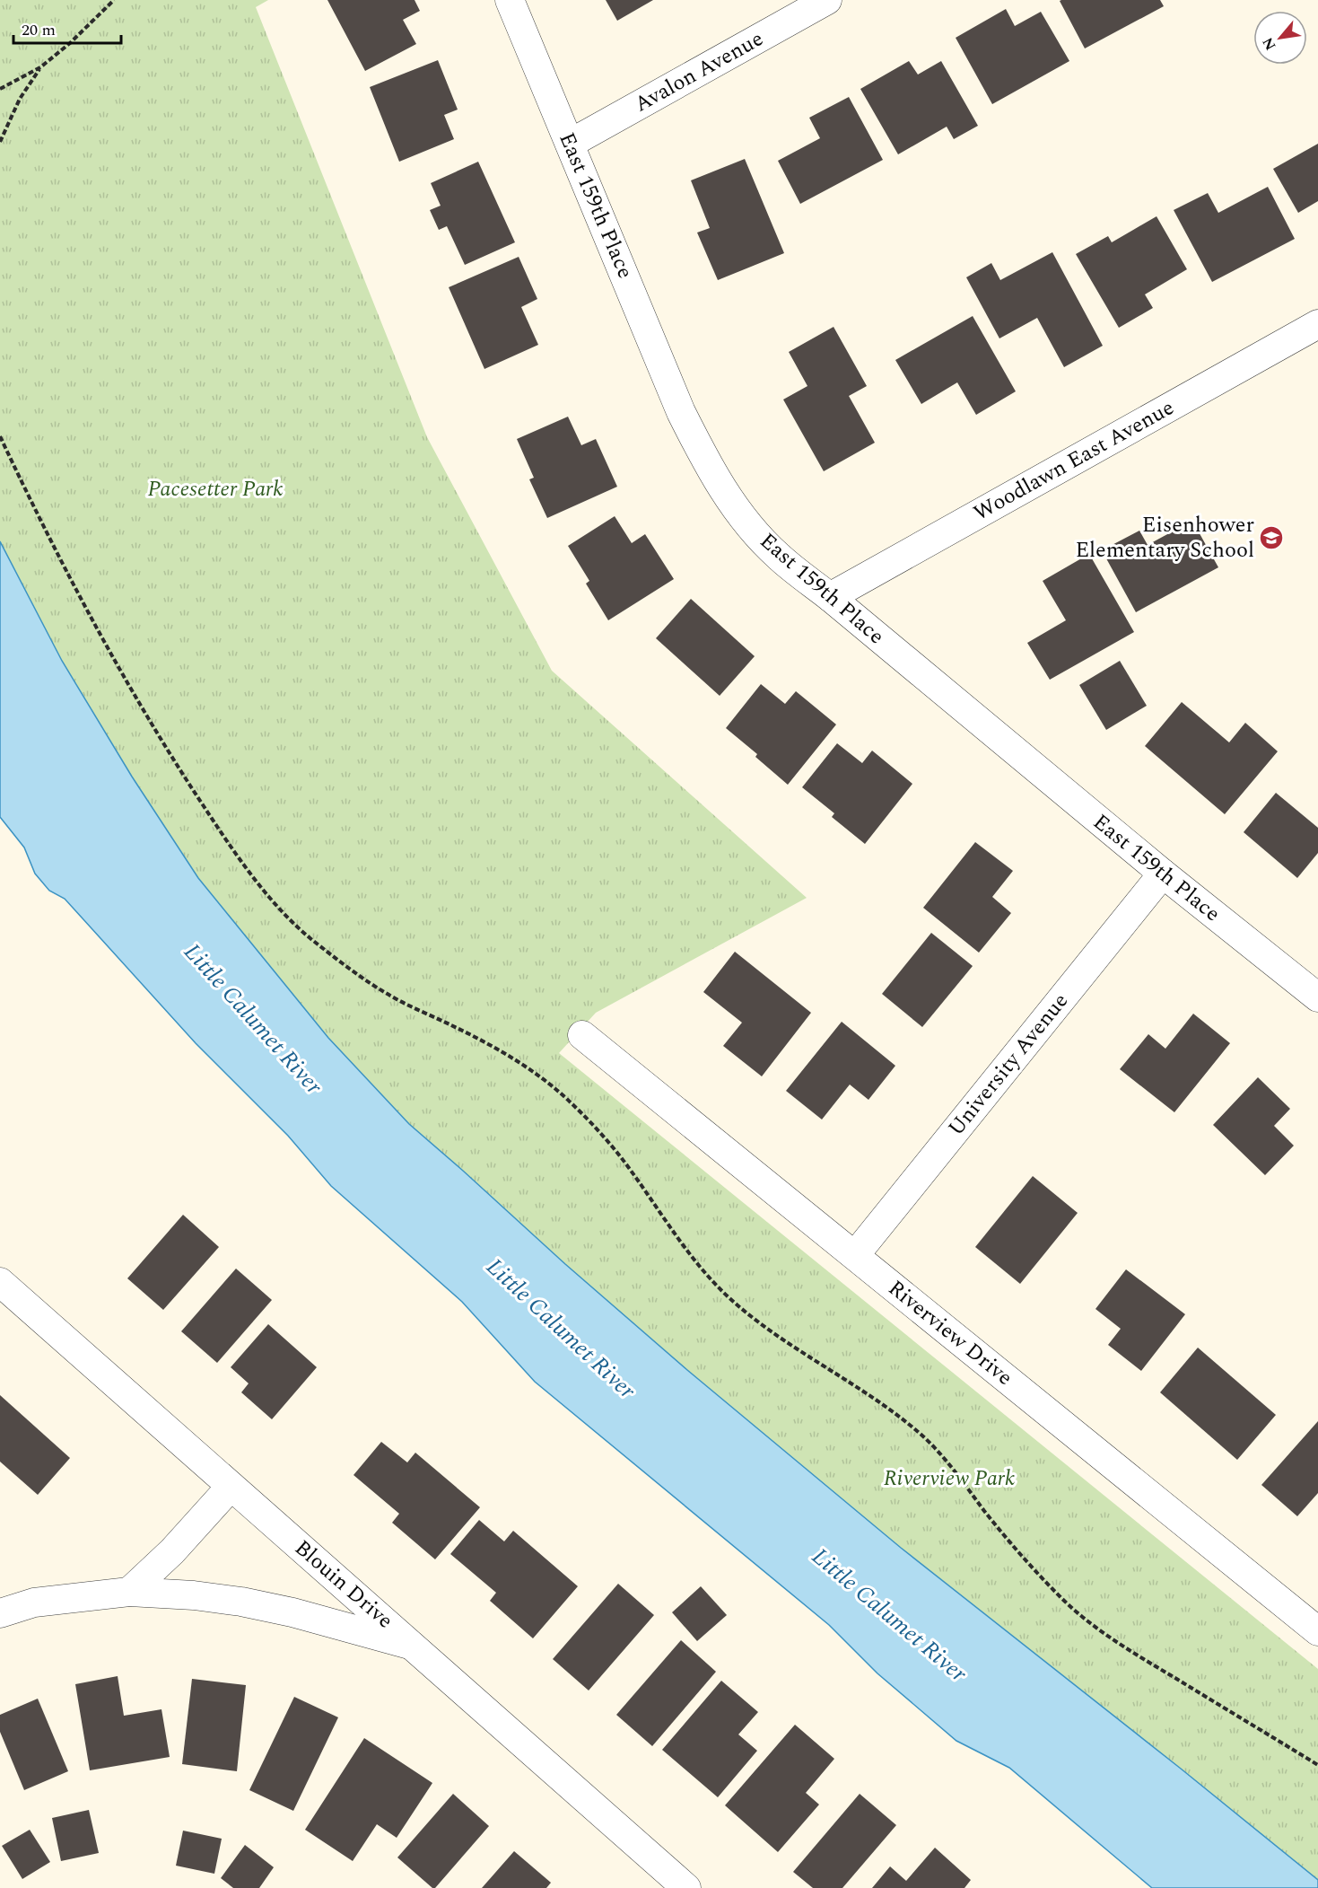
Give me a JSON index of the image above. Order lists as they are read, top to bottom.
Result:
{
  "streets": {
    "street": [
      "Avalon Avenue",
      "East 159th Place",
      "Woodlawn East Avenue",
      "University Avenue",
      "Riverview Drive",
      "Blouin Drive"
    ]
  },
  "crossings": [
    ["Avalon Avenue", "East 159th Place"],
    ["East 159th Place", "Woodlawn East Avenue"],
    ["East 159th Place", "University Avenue"],
    ["University Avenue", "Riverview Drive"]
  ],
  "water": ["Little Calumet River"],
  "parks": ["Pacesetter Park", "Riverview Park"],
  "places": {
    "school or university": ["Eisenhower Elementary School"]
  },
  "scale_bar": "20 m",
  "north": "bottom left"
}
